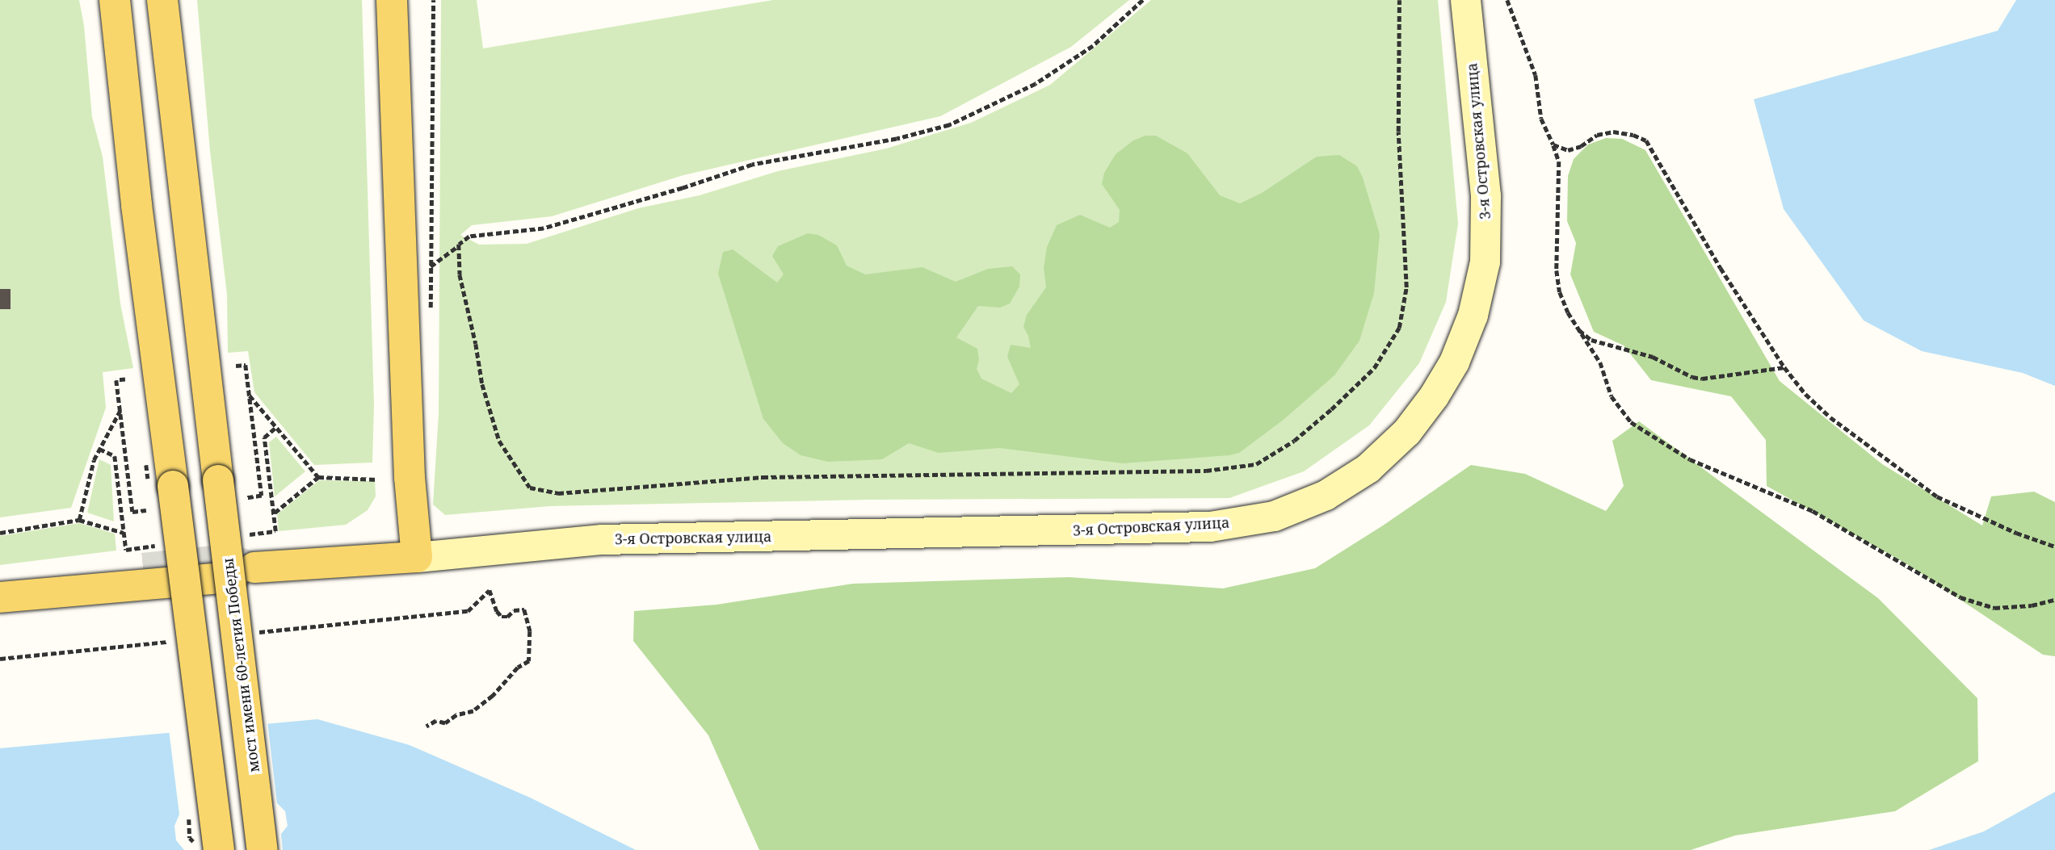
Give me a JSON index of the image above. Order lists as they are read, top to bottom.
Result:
{
  "streets": {
    "main road": ["3-я Островская улица", "мост имени 60-летия Победы"]
  }
}
